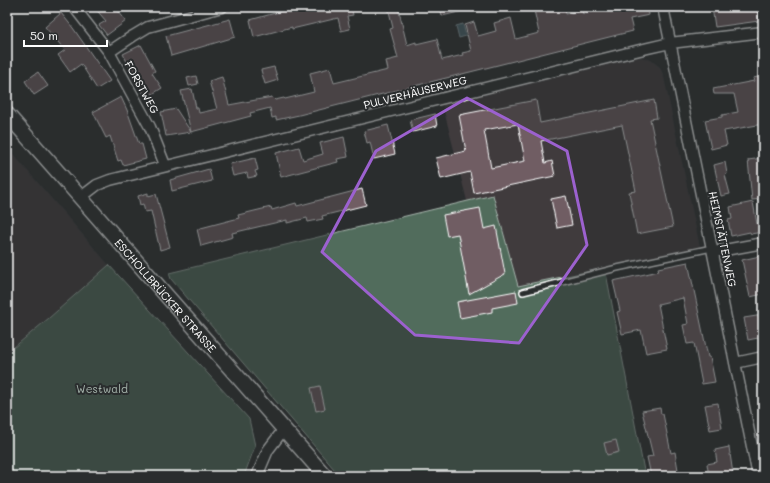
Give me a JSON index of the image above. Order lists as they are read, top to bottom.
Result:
{
  "streets": {
    "main road": ["ESCHOLLBRÜCKER STRASSE"],
    "street": ["FORSTWEG", "PULVERHÄUSERWEG", "HEIMSTÄTTENWEG"]
  },
  "crossings": [
    ["FORSTWEG", "PULVERHÄUSERWEG"],
    ["PULVERHÄUSERWEG", "HEIMSTÄTTENWEG"],
    ["PULVERHÄUSERWEG", "ESCHOLLBRÜCKER STRASSE"]
  ],
  "parks": ["Westwald"],
  "scale_bar": "50 m"
}
